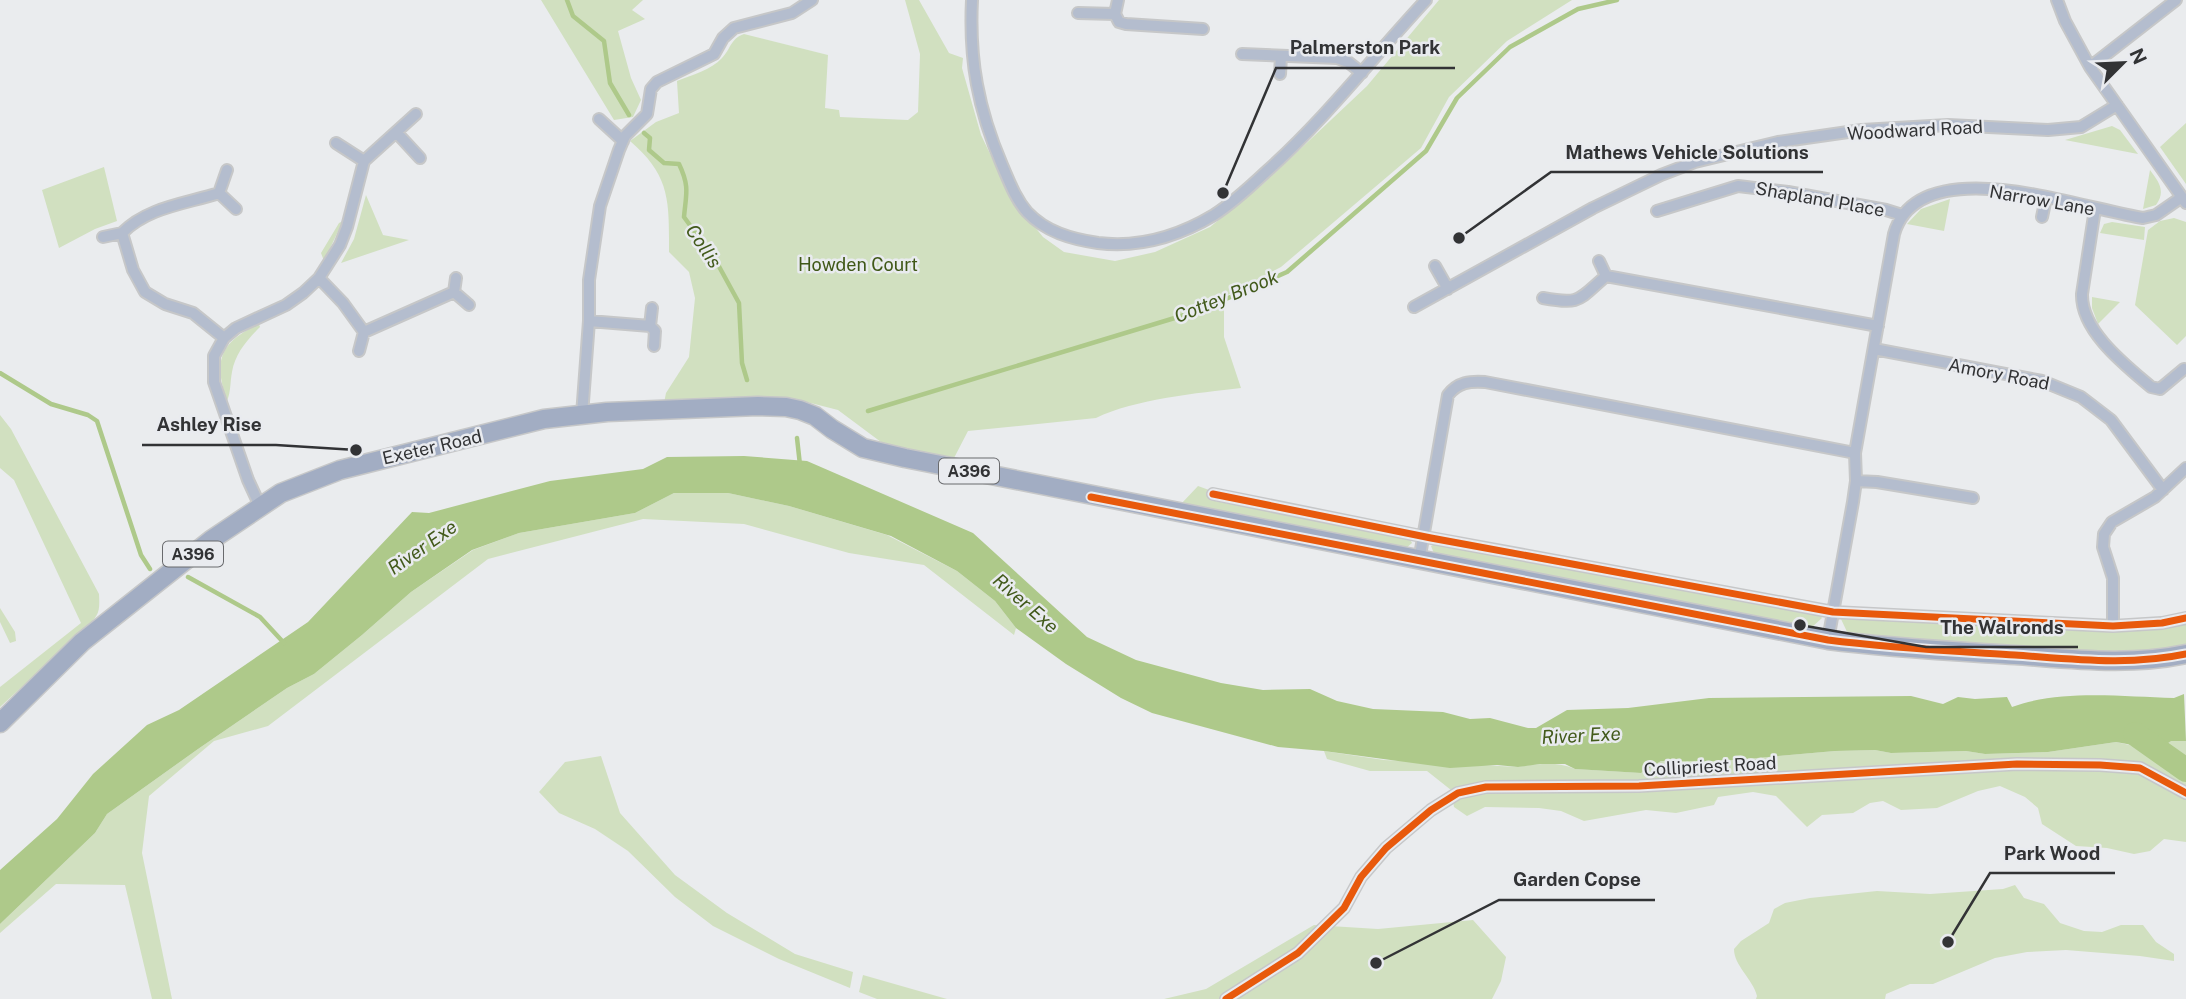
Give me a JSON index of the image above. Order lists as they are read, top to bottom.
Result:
{
  "streets": {
    "main road": ["Exeter Road", "A396"],
    "street": [
      "Woodward Road",
      "Shapland Place",
      "Narrow Lane",
      "Amory Road",
      "Collipriest Road"
    ]
  },
  "crossings": [
    ["Shapland Place", "Narrow Lane"],
    ["Exeter Road", "A396"]
  ],
  "water": ["Collis", "Cottey Brook", "River Exe"],
  "parks": ["Howden Court"],
  "places": [
    "Palmerston Park",
    "Mathews Vehicle Solutions",
    "Ashley Rise",
    "The Walronds",
    "Park Wood",
    "Garden Copse"
  ],
  "north": "top right"
}
